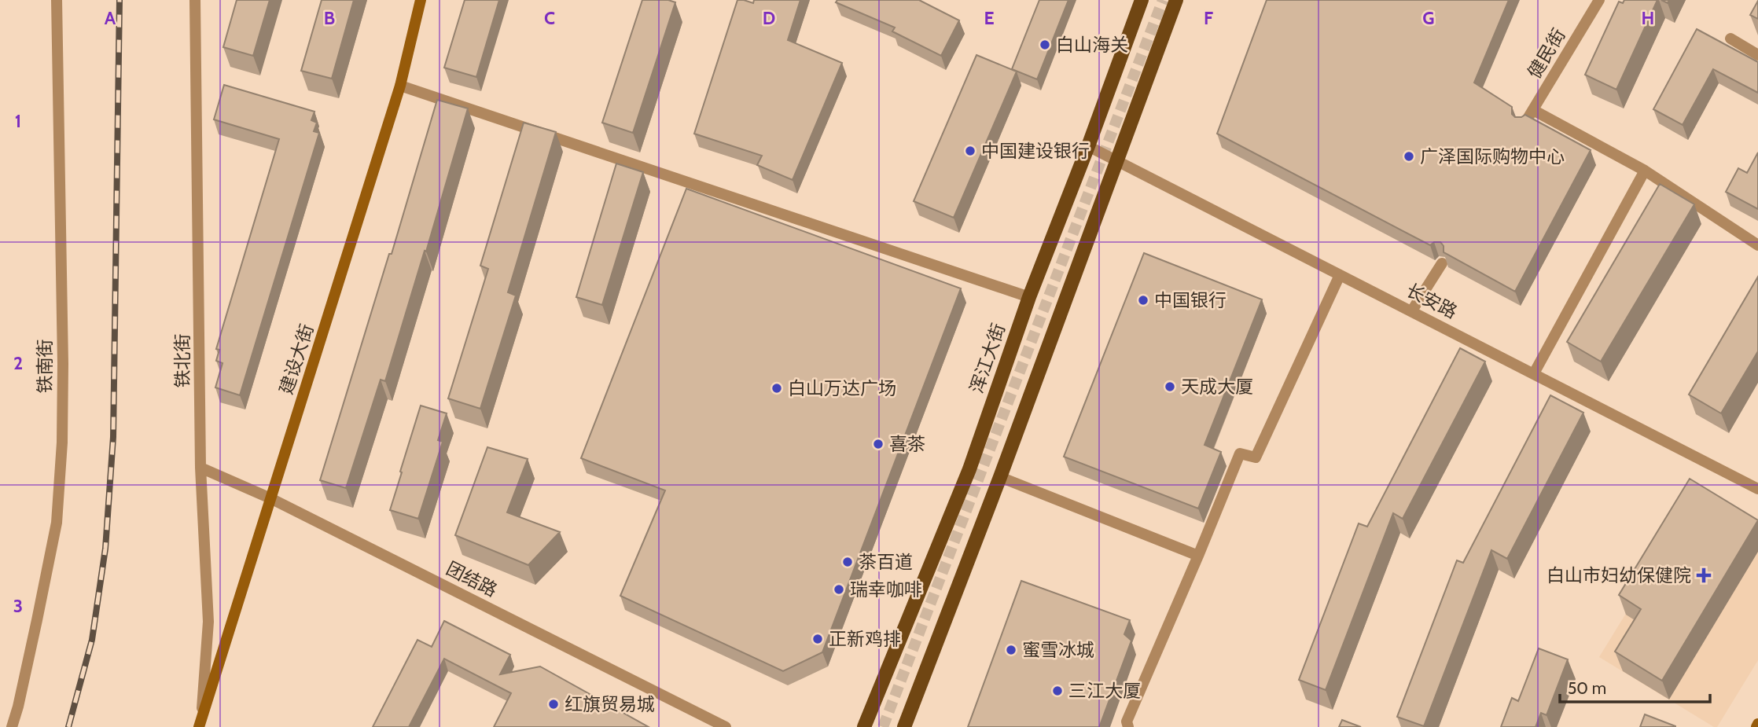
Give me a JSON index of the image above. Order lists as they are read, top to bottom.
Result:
{
  "streets": {
    "main road": ["浑江大街", "建设大街"],
    "street": [
      "健民街",
      "长安路",
      "铁北街",
      "铁南街",
      "团结路"
    ]
  },
  "crossings": [
    ["长安路", "浑江大街"],
    ["建设大街", "铁北街"],
    ["建设大街", "团结路"],
    ["铁北街", "团结路"]
  ],
  "places": {
    "other": [
      "白山海关",
      "中国建设银行",
      "广泽国际购物中心",
      "中国银行",
      "天成大厦",
      "白山万达广场",
      "喜茶",
      "茶百道",
      "瑞幸咖啡",
      "正新鸡排",
      "蜜雪冰城",
      "三江大厦",
      "红旗贸易城"
    ],
    "health": ["白山市妇幼保健院"]
  },
  "scale_bar": "50 m",
  "grid": {
    "columns": [
      "A",
      "B",
      "C",
      "D",
      "E",
      "F",
      "G",
      "H"
    ],
    "rows": ["1", "2", "3"]
  }
}
